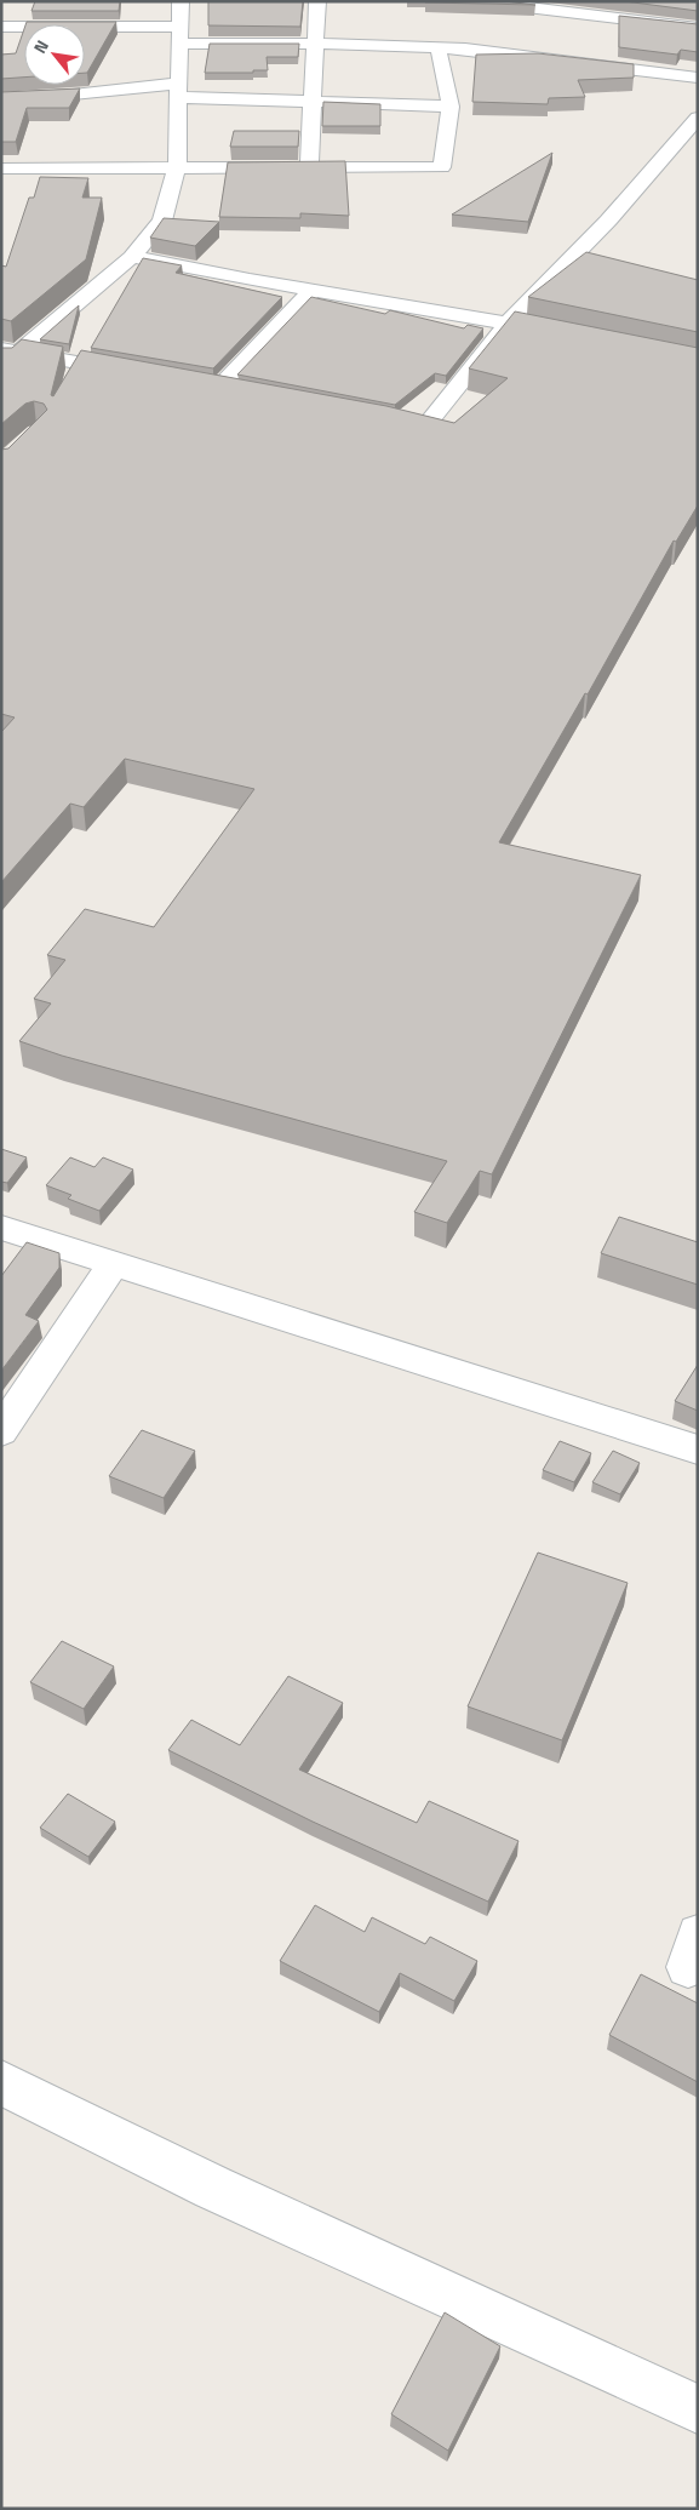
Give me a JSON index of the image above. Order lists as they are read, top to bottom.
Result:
{
  "north": "top left"
}
